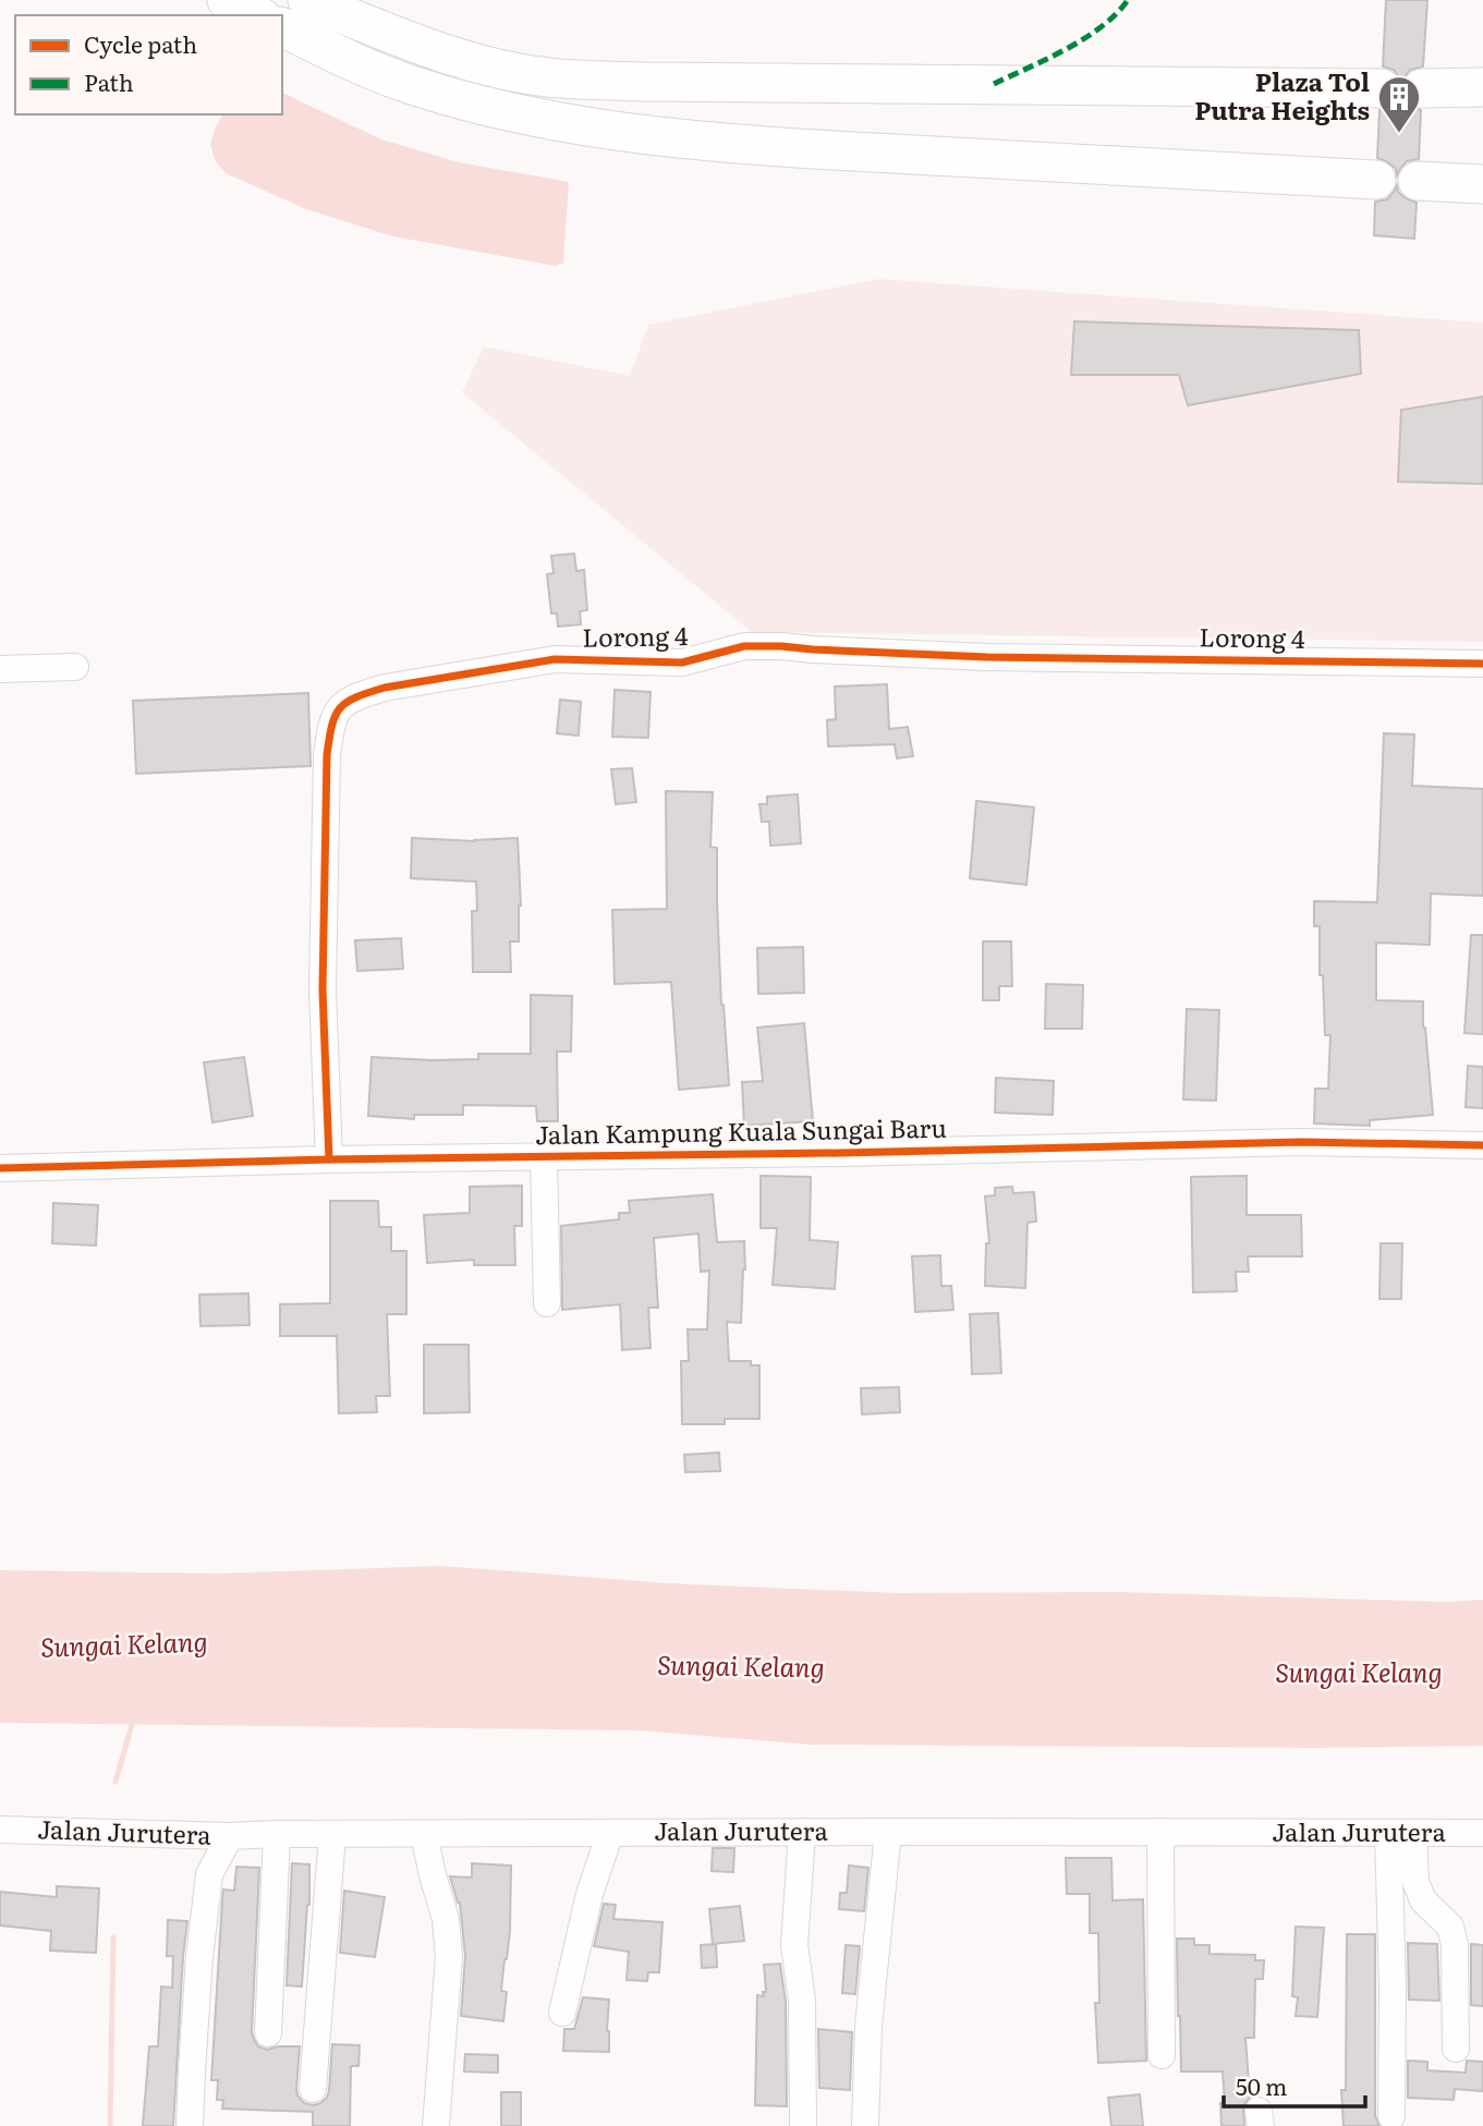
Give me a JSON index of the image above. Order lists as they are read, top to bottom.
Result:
{
  "streets": {
    "street": ["Lorong 4", "Jalan Kampung Kuala Sungai Baru", "Jalan Jurutera"]
  },
  "crossings": [
    ["Lorong 4", "Jalan Kampung Kuala Sungai Baru"]
  ],
  "water": ["Sungai Kelang"],
  "places": {
    "building": ["Plaza Tol Putra Heights"]
  },
  "legend": ["Cycle path", "Path"],
  "scale_bar": "50 m"
}
